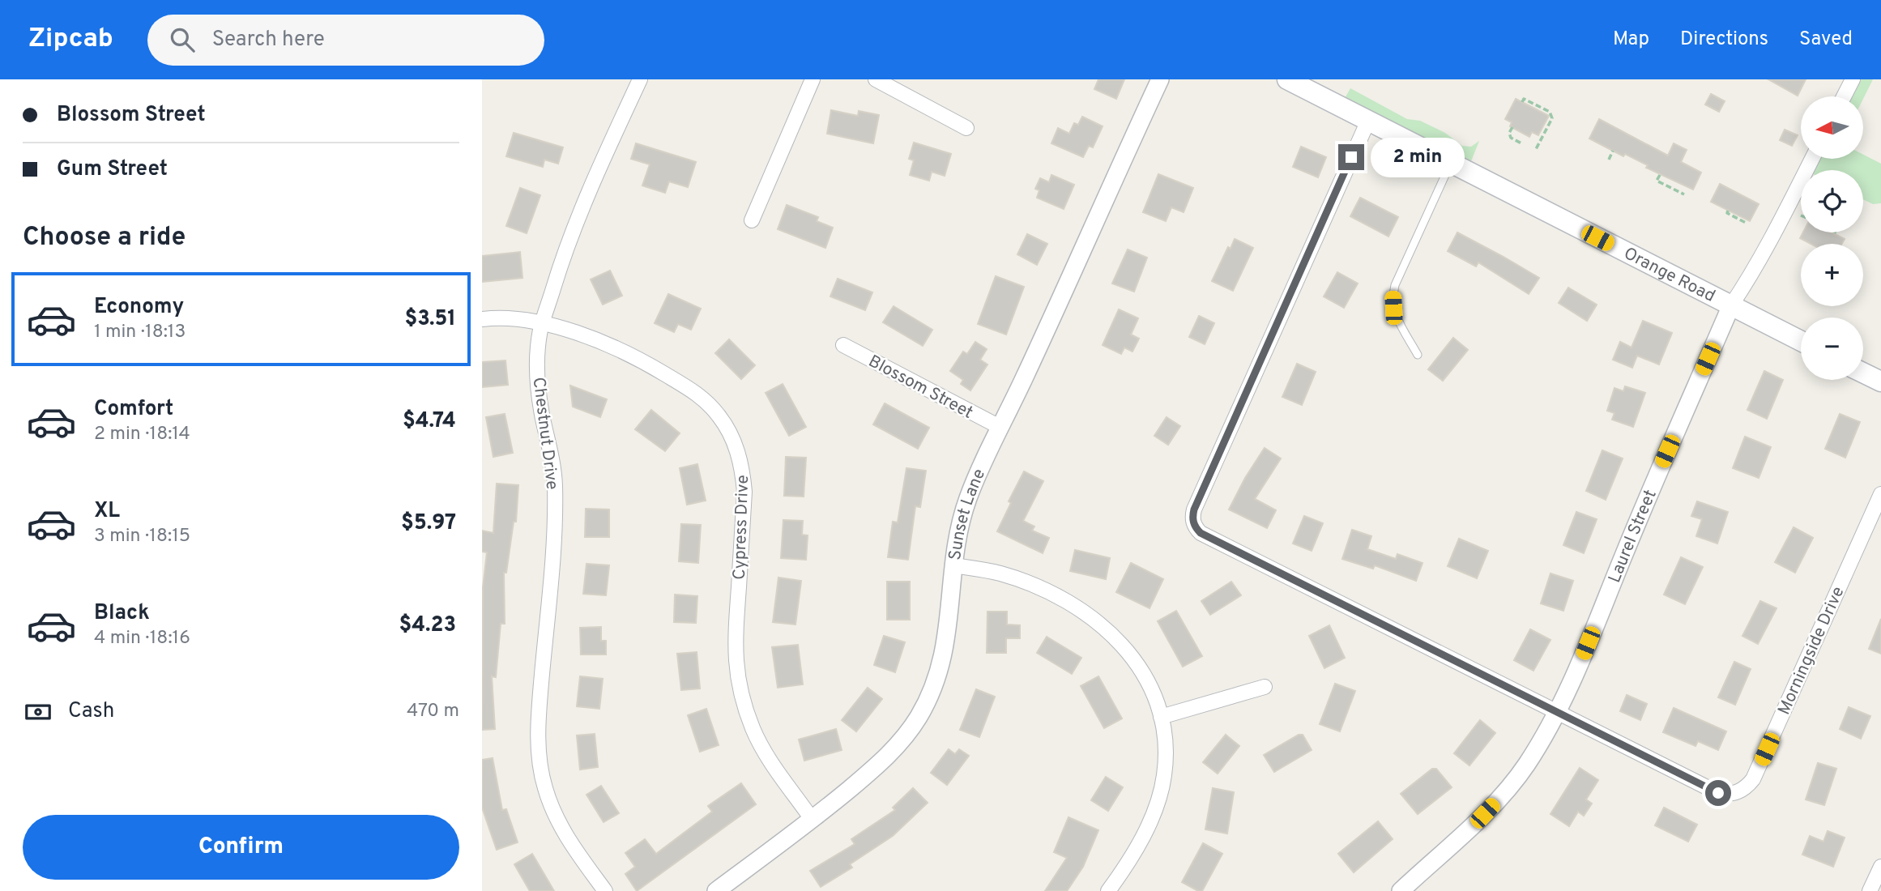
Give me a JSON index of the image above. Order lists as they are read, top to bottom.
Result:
{
  "streets": {
    "main road": ["Orange Road"],
    "street": [
      "Blossom Street",
      "Chestnut Drive",
      "Sunset Lane",
      "Cypress Drive",
      "Laurel Street",
      "Morningside Drive"
    ]
  },
  "crossings": [
    ["Orange Road", "Laurel Street"],
    ["Blossom Street", "Sunset Lane"],
    ["Chestnut Drive", "Cypress Drive"],
    ["Sunset Lane", "Cypress Drive"],
    ["Laurel Street", "Morningside Drive"]
  ],
  "north": "left",
  "page": {
    "header": "Zipcab",
    "search": "Search here",
    "nav": ["Map", "Directions", "Saved"],
    "banner": ["Blossom Street", "Gum Street"],
    "map_buttons": ["+", "−"],
    "bubble": "2 min",
    "heading": "Choose a ride",
    "list": [
      {
        "name": "Economy",
        "note": "1 min · 18:13",
        "value": "$3.51"
      },
      {
        "name": "Comfort",
        "note": "2 min · 18:14",
        "value": "$4.74"
      },
      {
        "name": "XL",
        "note": "3 min · 18:15",
        "value": "$5.97"
      },
      {
        "name": "Black",
        "note": "4 min · 18:16",
        "value": "$4.23"
      }
    ],
    "pay": ["Cash", "470 m"],
    "buttons": "Confirm"
  }
}
